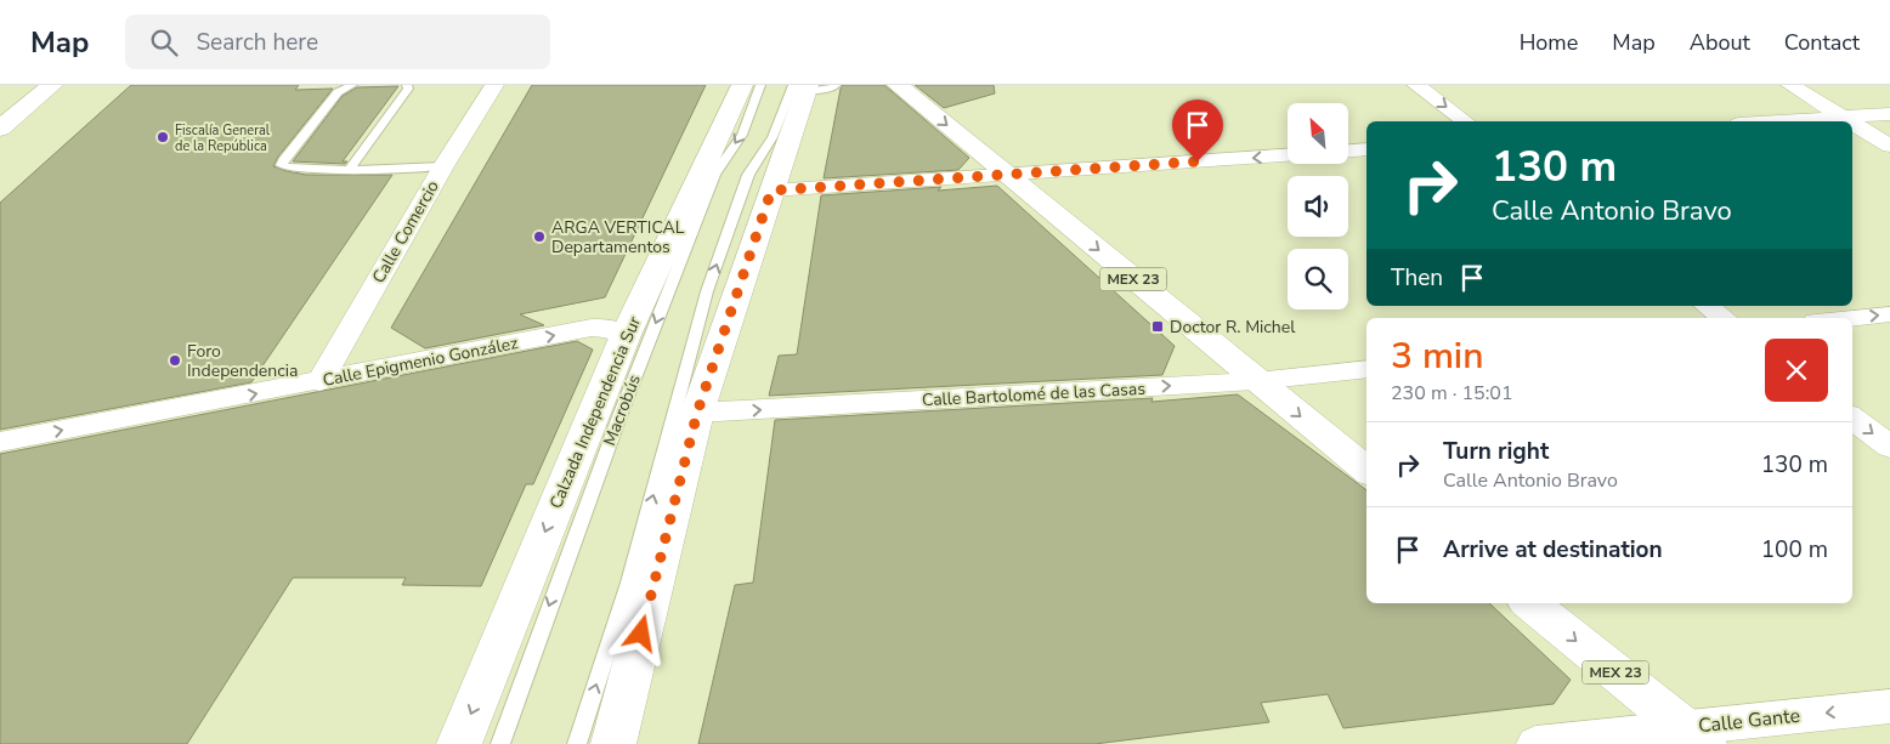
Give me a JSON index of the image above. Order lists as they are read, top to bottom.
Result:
{
  "streets": {
    "main road": ["MEX 23", "Calzada Independencia Sur"],
    "street": [
      "Calle Comercio",
      "Calle Epigmenio González",
      "Calle Bartolomé de las Casas",
      "Calle Gante"
    ],
    "lane": ["Macrobús"]
  },
  "crossings": [
    ["Calle Comercio", "Calle Epigmenio González"],
    ["MEX 23", "Calle Bartolomé de las Casas"],
    ["MEX 23", "Calle Gante"],
    ["Calle Epigmenio González", "Calzada Independencia Sur"]
  ],
  "one_way": ["Calle Epigmenio González", "Calle Gante"],
  "places": {
    "other": ["Fiscalía General de la República", "ARGA VERTICAL Departamentos", "Foro Independencia"],
    "transit": ["Doctor R. Michel"]
  },
  "north": "top left",
  "page": {
    "header": "Map",
    "search": "Search here",
    "nav": [
      "Home",
      "Map",
      "About",
      "Contact"
    ],
    "turn": ["130 m", "Calle Antonio Bravo"],
    "then": "Then",
    "heading": ["3 min", "230 m · 15:01"],
    "list": [
      {
        "name": "Turn right",
        "note": "Calle Antonio Bravo",
        "value": "130 m"
      },
      {
        "name": "Arrive at destination",
        "value": "100 m"
      }
    ]
  }
}
